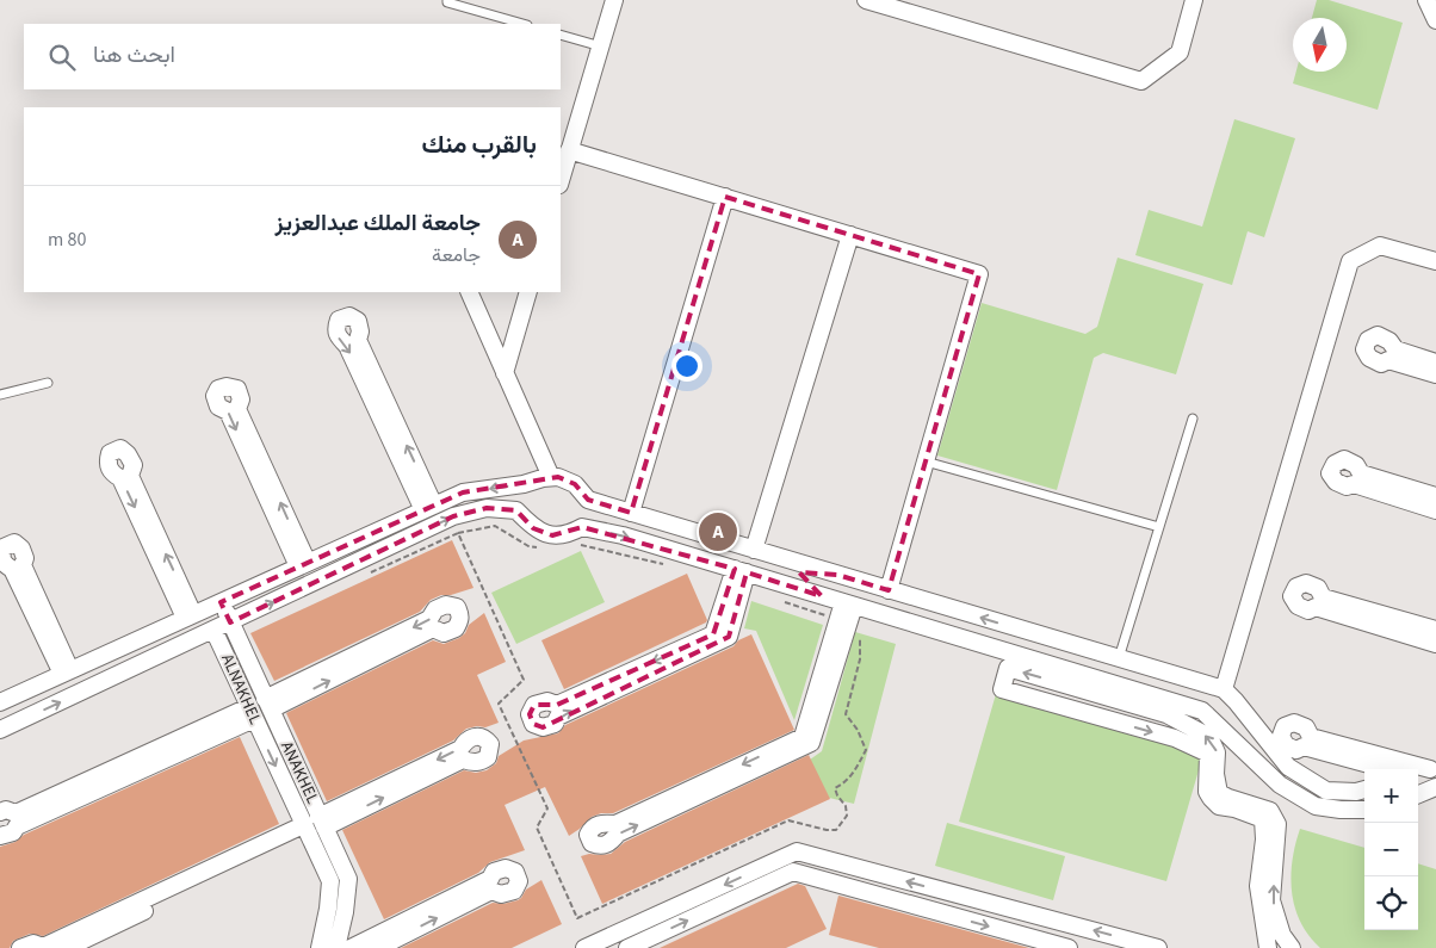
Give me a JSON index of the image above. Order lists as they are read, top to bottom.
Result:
{
  "streets": {
    "street": ["ALNAKHEL", "ANAKHEL"]
  },
  "one_way": ["ALNAKHEL"],
  "north": "bottom",
  "page": {
    "search": "ابحث هنا",
    "heading": "بالقرب منك",
    "list": [
      {
        "mark": "A",
        "name": "جامعة الملك عبدالعزيز",
        "note": "جامعة",
        "value": "80 m"
      }
    ],
    "pins": "A",
    "map_buttons": ["+", "−"]
  }
}
